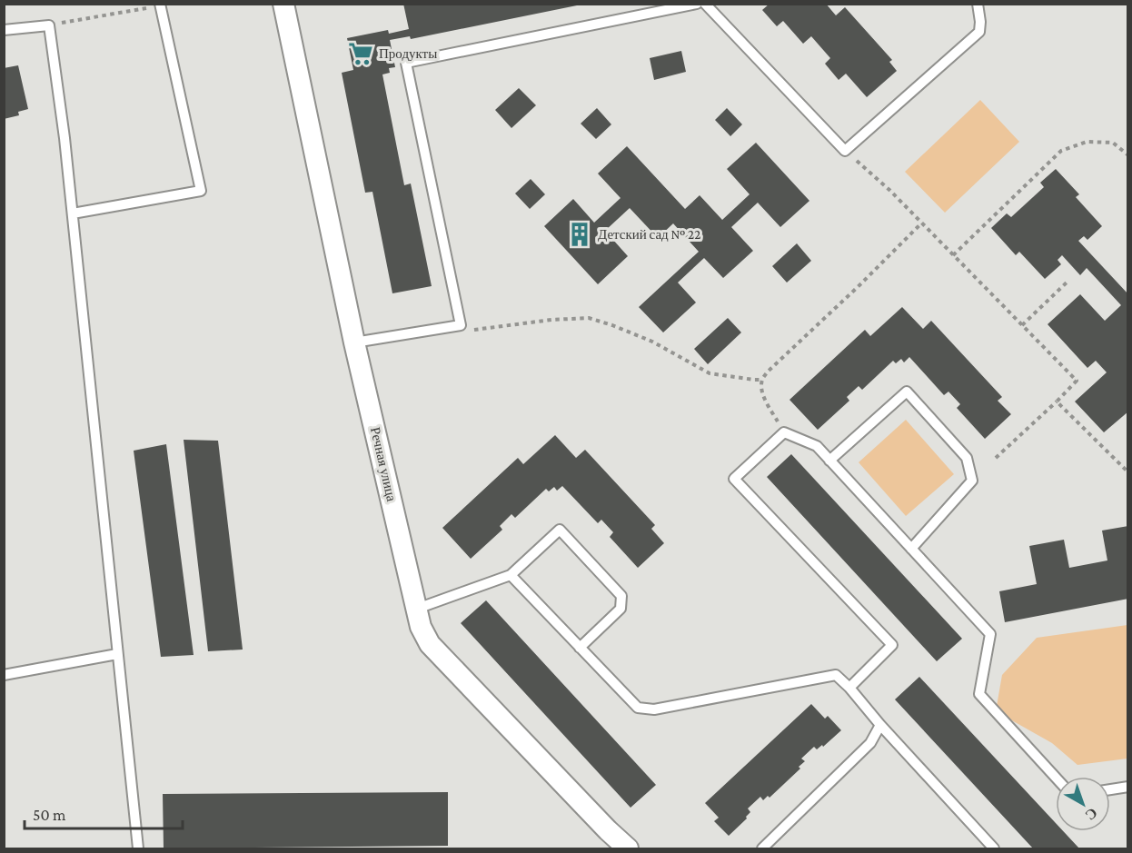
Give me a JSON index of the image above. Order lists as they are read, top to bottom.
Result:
{
  "streets": {
    "street": ["Речная улица"]
  },
  "places": {
    "supermarket": ["Продукты"],
    "building": ["Детский сад № 22"]
  },
  "scale_bar": "50 m",
  "north": "bottom right"
}
